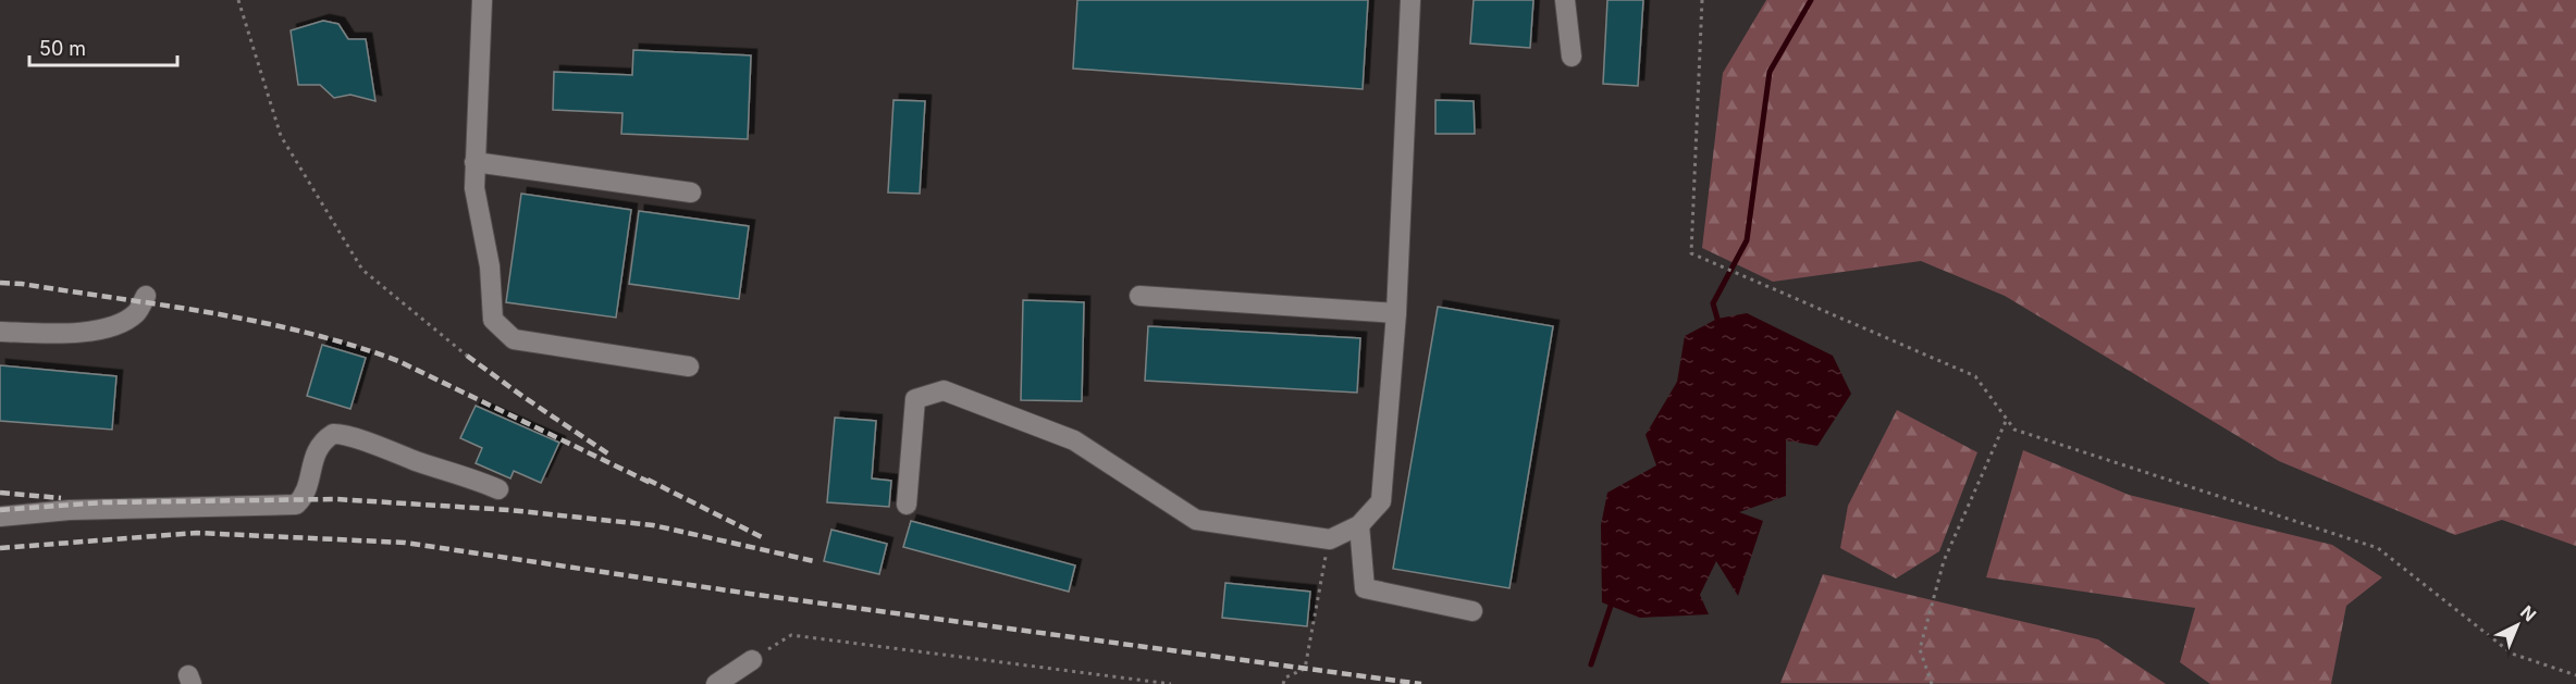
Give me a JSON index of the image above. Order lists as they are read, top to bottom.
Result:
{
  "scale_bar": "50 m",
  "north": "top right"
}
